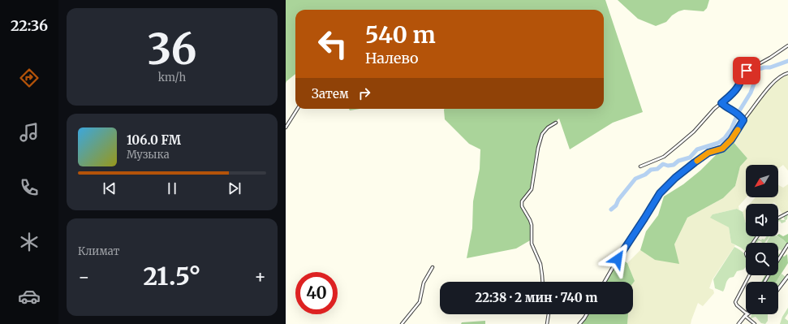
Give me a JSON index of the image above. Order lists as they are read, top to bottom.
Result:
{
  "north": "bottom left",
  "page": {
    "tabs": "22:36",
    "tile": [
      ["36", "km/h"],
      "Климат"
    ],
    "turn": ["540 m", "Налево"],
    "then": "Затем",
    "song": ["106.0 FM", "Музыка"],
    "map_buttons": "+",
    "heat": ["−", "21.5°", "+"],
    "limit": "40",
    "trip": "22:38 · 2 мин · 740 m"
  }
}
